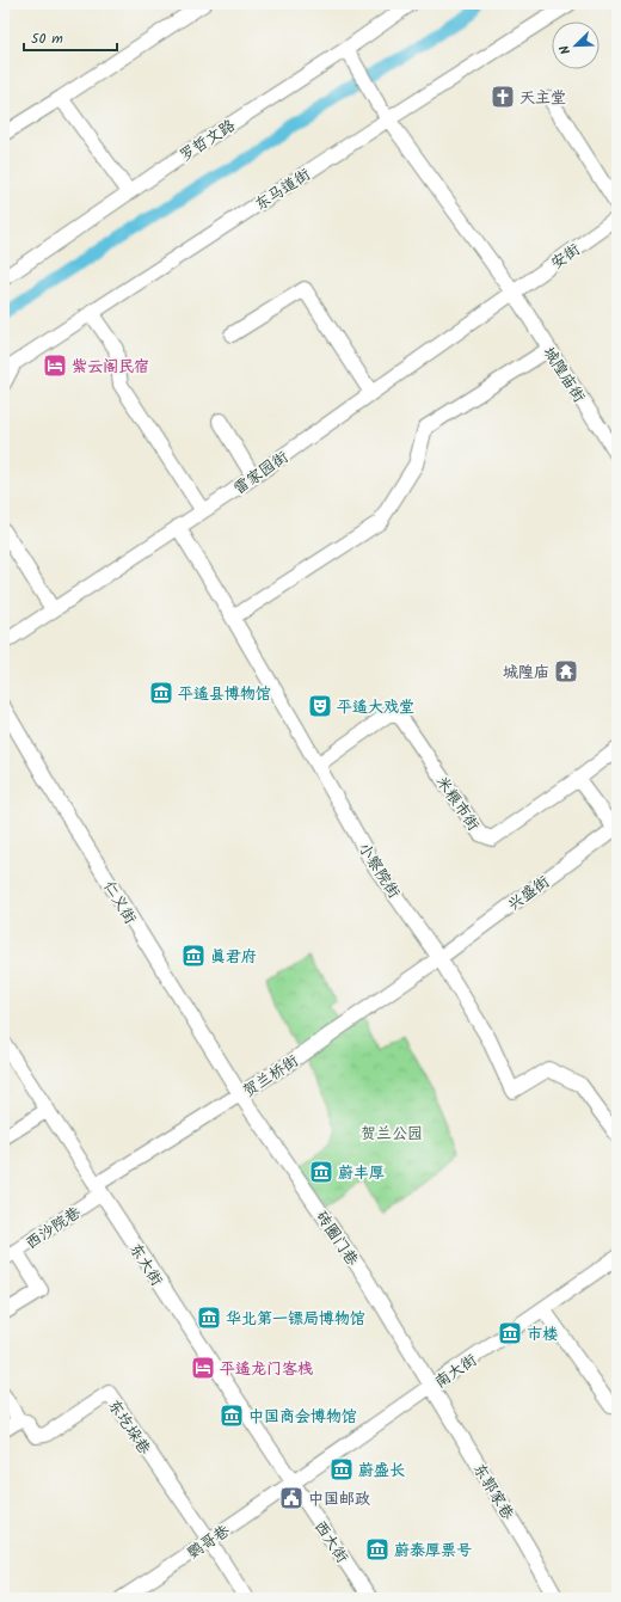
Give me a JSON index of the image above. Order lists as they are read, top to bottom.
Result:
{
  "streets": {
    "street": [
      "罗哲文路",
      "东马道街",
      "安街",
      "城隍庙街",
      "雷家园街",
      "米粮市街",
      "小察院街",
      "兴盛街",
      "仁义街",
      "贺兰桥街",
      "西沙院巷",
      "砖圈门巷",
      "东大街",
      "南大街",
      "东圪垛巷",
      "东郭家巷",
      "鹦哥巷",
      "西大街"
    ]
  },
  "crossings": [
    ["罗哲文路", "城隍庙街"],
    ["东马道街", "城隍庙街"],
    ["安街", "城隍庙街"],
    ["安街", "雷家园街"],
    ["城隍庙街", "雷家园街"],
    ["雷家园街", "小察院街"],
    ["米粮市街", "小察院街"],
    ["小察院街", "兴盛街"],
    ["小察院街", "贺兰桥街"],
    ["兴盛街", "贺兰桥街"],
    ["仁义街", "贺兰桥街"],
    ["仁义街", "砖圈门巷"],
    ["贺兰桥街", "西沙院巷"],
    ["贺兰桥街", "砖圈门巷"],
    ["贺兰桥街", "东大街"],
    ["西沙院巷", "东大街"],
    ["砖圈门巷", "南大街"],
    ["砖圈门巷", "东郭家巷"],
    ["东大街", "南大街"],
    ["东大街", "鹦哥巷"],
    ["东大街", "西大街"],
    ["南大街", "东郭家巷"],
    ["南大街", "鹦哥巷"],
    ["南大街", "西大街"],
    ["东圪垛巷", "鹦哥巷"],
    ["鹦哥巷", "西大街"]
  ],
  "parks": ["贺兰公园"],
  "places": {
    "church": ["天主堂"],
    "hotel": ["紫云阁民宿", "平遥龙门客栈"],
    "temple": ["城隍庙"],
    "museum": [
      "平遥县博物馆",
      "真君府",
      "蔚丰厚",
      "华北第一镖局博物馆",
      "市楼",
      "中国商会博物馆",
      "蔚盛长",
      "蔚泰厚票号"
    ],
    "theatre": ["平遥大戏堂"],
    "public building": ["中国邮政"]
  },
  "scale_bar": "50 m",
  "north": "bottom left"
}
